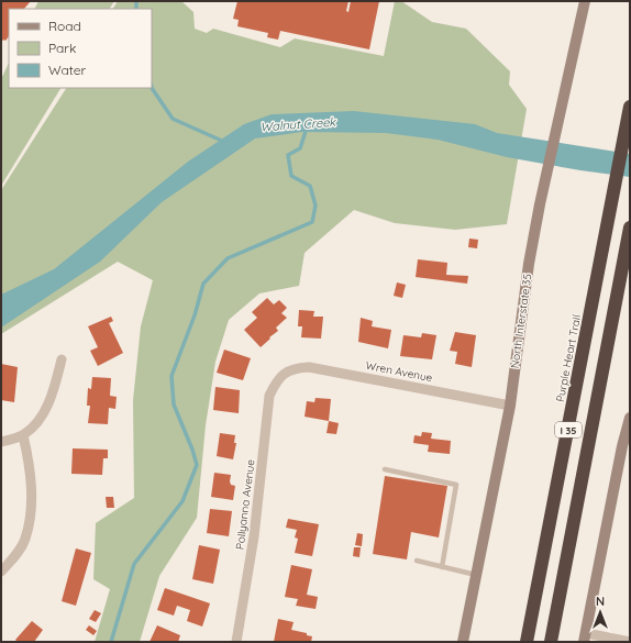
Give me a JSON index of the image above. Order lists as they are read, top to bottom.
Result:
{
  "streets": {
    "highway": ["Purple Heart Trail", "I 35"],
    "main road": ["North Interstate 35"],
    "street": ["Wren Avenue", "Pollyanna Avenue"]
  },
  "crossings": [
    ["North Interstate 35", "Wren Avenue"],
    ["Wren Avenue", "Pollyanna Avenue"]
  ],
  "water": ["Walnut Creek"],
  "legend": ["Road", "Park", "Water"],
  "north": "top"
}
